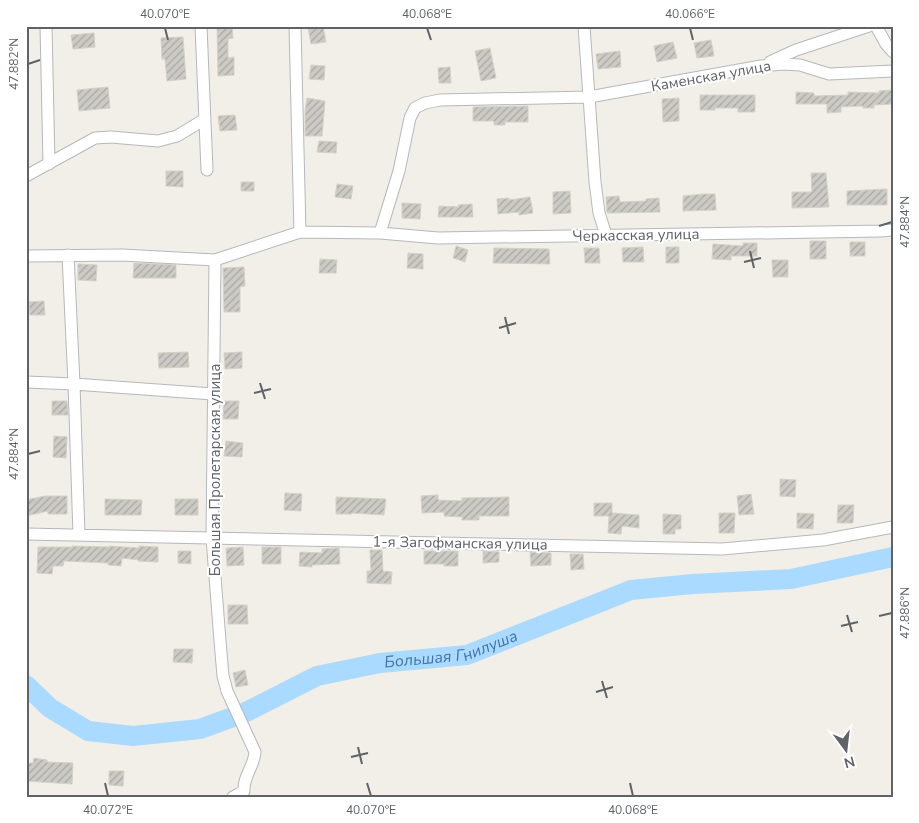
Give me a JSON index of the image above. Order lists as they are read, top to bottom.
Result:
{
  "streets": {
    "street": [
      "Каменская улица",
      "Черкасская улица",
      "Большая Пролетарская улица",
      "1-я Загофманская улица"
    ]
  },
  "crossings": [
    ["Каменская улица", "Черкасская улица"],
    ["Черкасская улица", "Большая Пролетарская улица"],
    ["Большая Пролетарская улица", "1-я Загофманская улица"]
  ],
  "water": ["Большая Гнилуша"],
  "north": "bottom",
  "coordinates": [
    "40.070°E",
    "40.068°E",
    "40.066°E",
    "47.882°N",
    "47.884°N",
    "47.886°N",
    "40.072°E"
  ]
}
